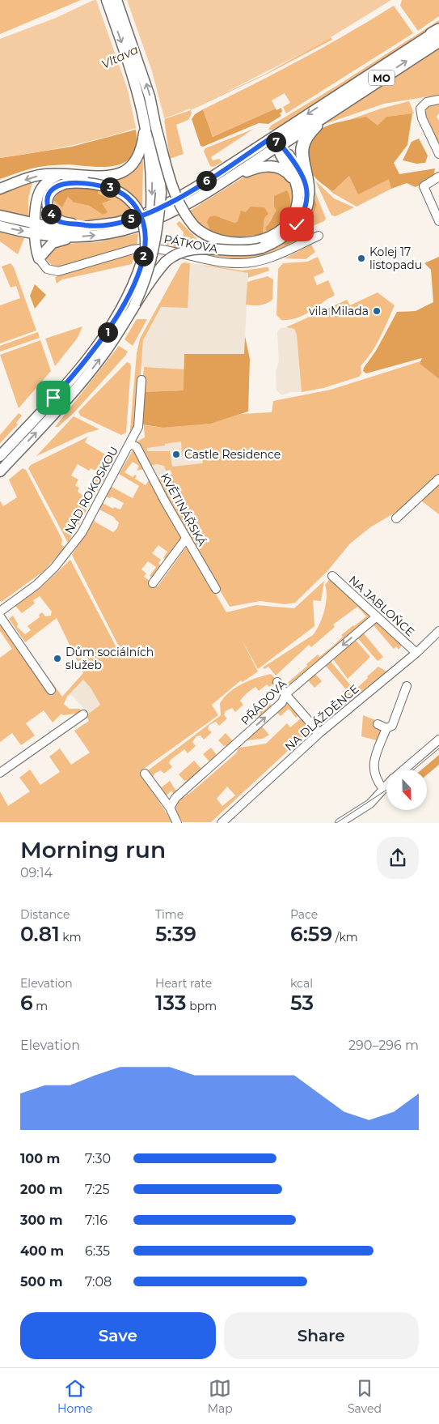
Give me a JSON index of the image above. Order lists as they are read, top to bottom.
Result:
{
  "streets": {
    "highway": ["MO"],
    "street": [
      "PÁTKOVA",
      "NAD ROKOSKOU",
      "KVĚTINÁŘSKÁ",
      "NA JABLOŇCE",
      "PŘÁDOVA",
      "NA DLÁŽDĚNCE"
    ]
  },
  "crossings": [
    ["NAD ROKOSKOU", "KVĚTINÁŘSKÁ"],
    ["NA JABLOŇCE", "PŘÁDOVA"],
    ["NA JABLOŇCE", "NA DLÁŽDĚNCE"]
  ],
  "water": ["Vltava"],
  "places": [
    "Kolej 17 listopadu",
    "vila Milada",
    "Castle Residence",
    "Dům sociálních služeb"
  ],
  "north": "bottom",
  "page": {
    "pins": [
      "7",
      "6",
      "3",
      "4",
      "5",
      "2",
      "1"
    ],
    "heading": ["Morning run", "09:14"],
    "stats": [
      ["Distance", "0.81 km"],
      ["Time", "5:39"],
      ["Pace", "6:59 /km"],
      ["Elevation", "6 m"],
      ["Heart rate", "133 bpm"],
      ["kcal", "53"]
    ],
    "chart": ["Elevation", "290–296 m"],
    "list": [
      {
        "name": "100 m",
        "note": "7:30"
      },
      {
        "name": "200 m",
        "note": "7:25"
      },
      {
        "name": "300 m",
        "note": "7:16"
      },
      {
        "name": "400 m",
        "note": "6:35"
      },
      {
        "name": "500 m",
        "note": "7:08"
      }
    ],
    "buttons": ["Save", "Share"],
    "tabs": ["Home", "Map", "Saved"]
  }
}
